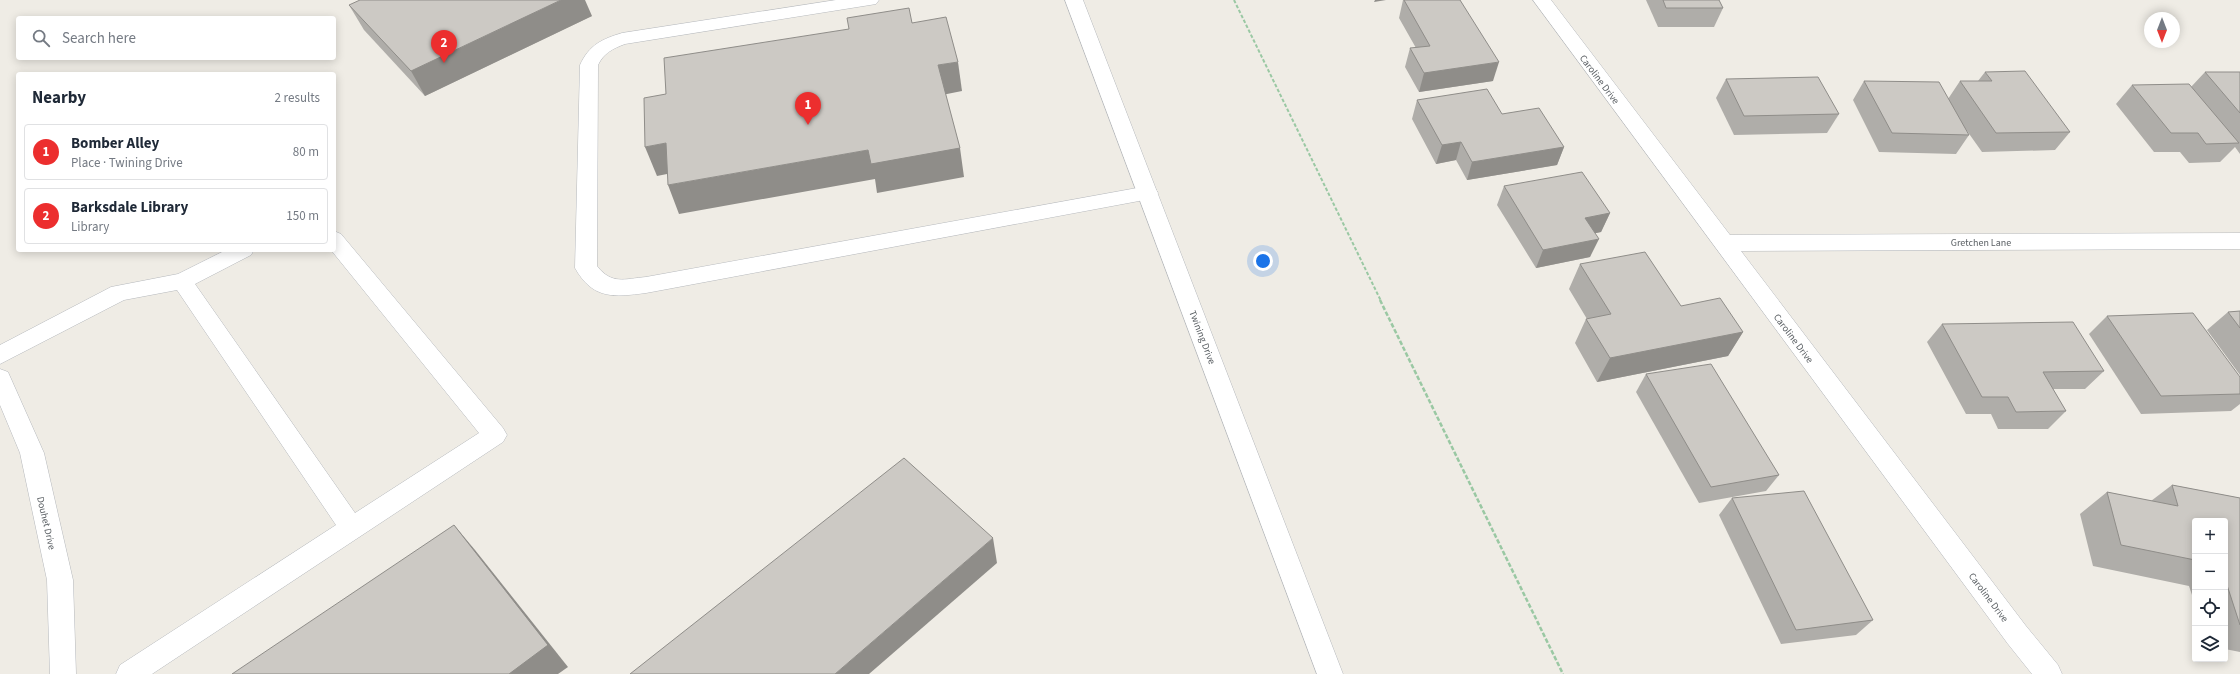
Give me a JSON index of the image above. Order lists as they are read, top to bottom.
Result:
{
  "streets": {
    "street": [
      "Caroline Drive",
      "Gretchen Lane",
      "Twining Drive",
      "Douhet Drive"
    ]
  },
  "crossings": [
    ["Caroline Drive", "Gretchen Lane"]
  ],
  "north": "bottom",
  "page": {
    "search": "Search here",
    "pins": ["2", "1"],
    "heading": ["Nearby", "2 results"],
    "list": [
      {
        "mark": "1",
        "name": "Bomber Alley",
        "note": "Place · Twining Drive",
        "value": "80 m"
      },
      {
        "mark": "2",
        "name": "Barksdale Library",
        "note": "Library",
        "value": "150 m"
      }
    ],
    "map_buttons": ["+", "−"]
  }
}
